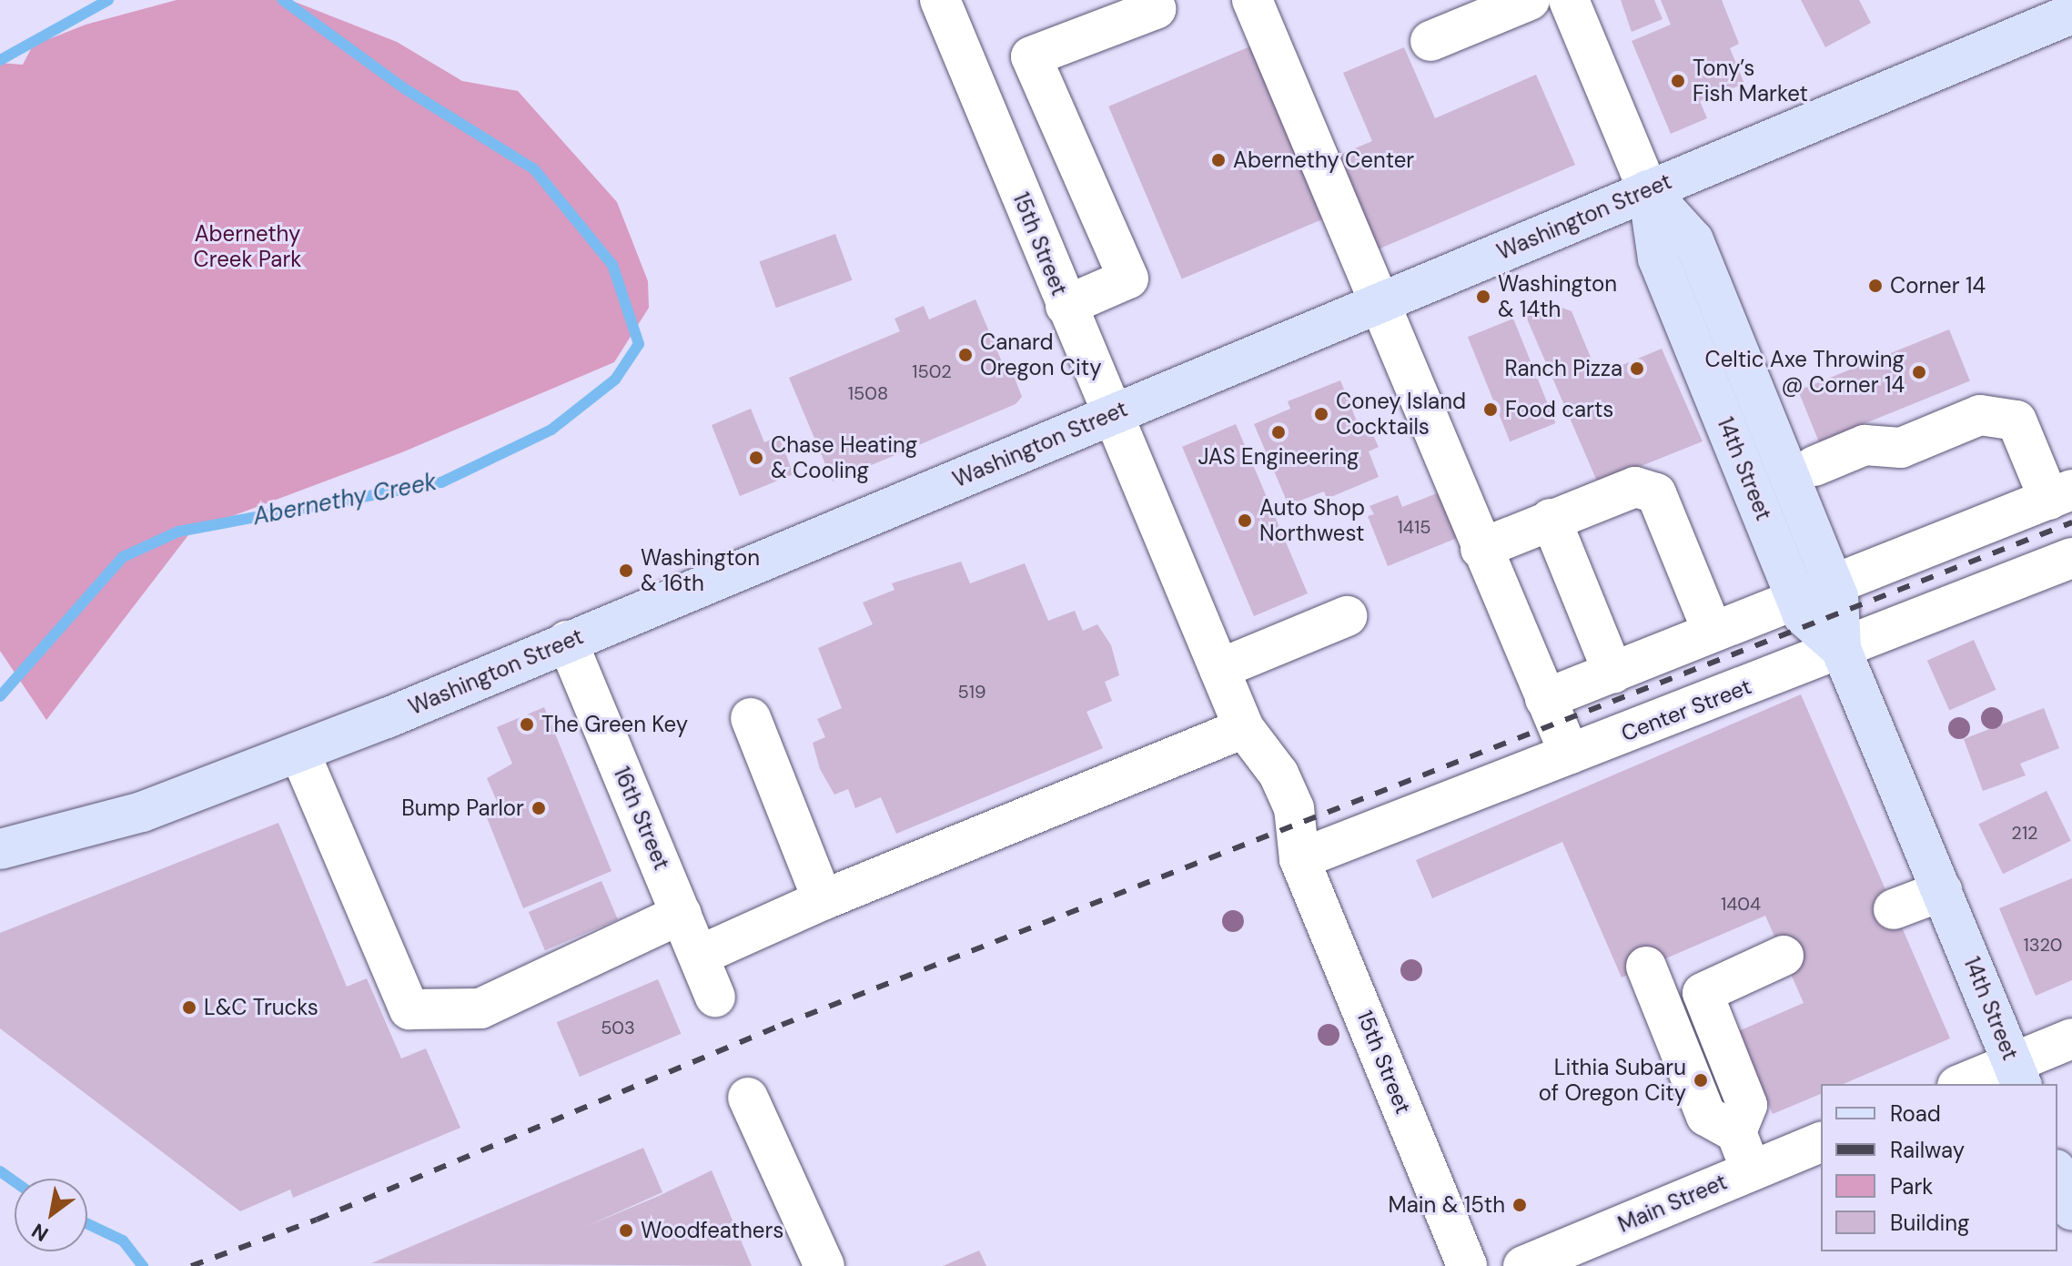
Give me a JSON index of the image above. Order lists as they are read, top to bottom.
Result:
{
  "streets": {
    "main road": ["Washington Street", "14th Street"],
    "street": [
      "15th Street",
      "Center Street",
      "16th Street",
      "Main Street"
    ]
  },
  "crossings": [
    ["Washington Street", "15th Street"],
    ["Washington Street", "14th Street"],
    ["Washington Street", "16th Street"],
    ["15th Street", "Center Street"],
    ["14th Street", "Center Street"]
  ],
  "water": ["Abernethy Creek"],
  "parks": ["Abernethy Creek Park"],
  "places": [
    "Tony’s Fish Market",
    "Abernethy Center",
    "Corner 14",
    "Washington & 14th",
    "Canard Oregon City",
    "Ranch Pizza",
    "Celtic Axe Throwing @ Corner 14",
    "Food carts",
    "Coney Island Cocktails",
    "JAS Engineering",
    "Chase Heating & Cooling",
    "Auto Shop Northwest",
    "Washington & 16th",
    "The Green Key",
    "Bump Parlor",
    "L&C Trucks",
    "Lithia Subaru of Oregon City",
    "Main & 15th",
    "Woodfeathers"
  ],
  "house_numbers": [
    "1502",
    "1508",
    "1415",
    "519",
    "212",
    "1404",
    "1320",
    "503"
  ],
  "legend": [
    "Road",
    "Railway",
    "Park",
    "Building"
  ],
  "north": "bottom left"
}
